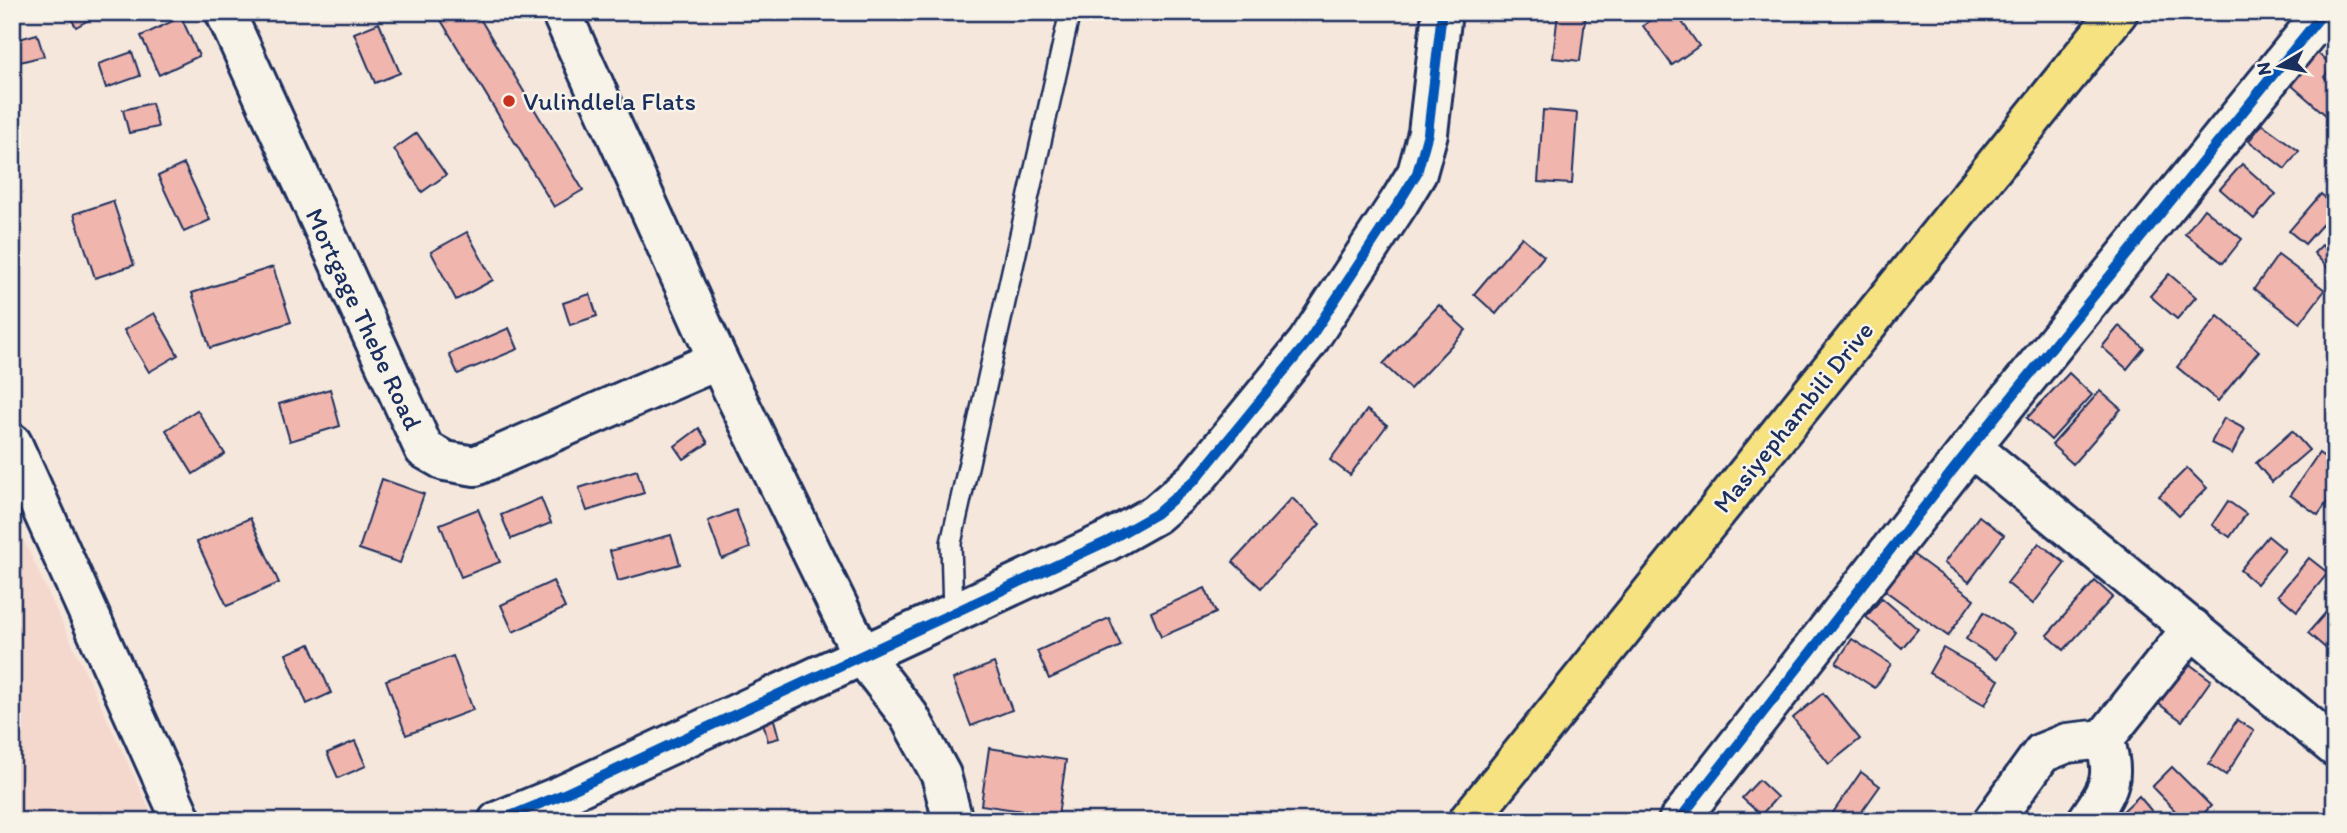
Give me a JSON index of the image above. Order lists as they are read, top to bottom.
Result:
{
  "streets": {
    "main road": ["Masiyephambili Drive"],
    "street": ["Mortgage Thebe Road"]
  },
  "places": ["Vulindlela Flats"],
  "north": "left"
}
